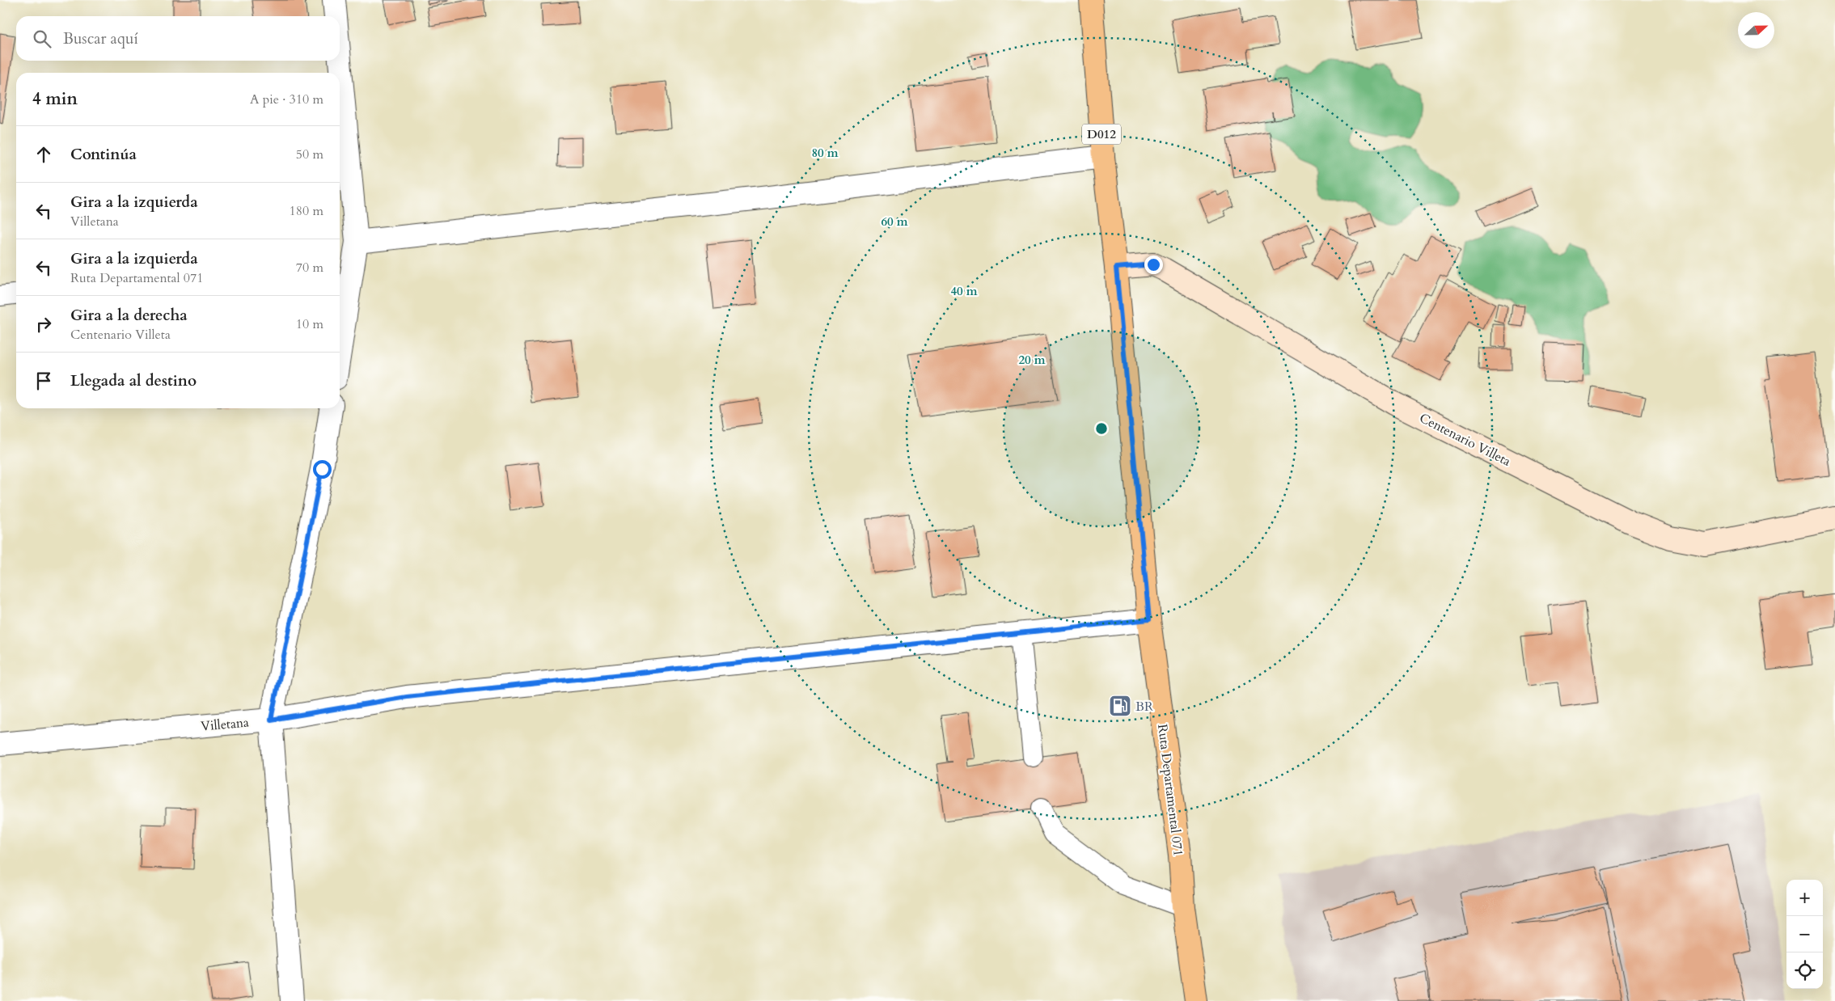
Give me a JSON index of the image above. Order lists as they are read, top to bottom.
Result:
{
  "streets": {
    "main road": ["D012", "Centenario Villeta", "Ruta Departamental 071"],
    "street": ["Villetana"]
  },
  "crossings": [
    ["Centenario Villeta", "Ruta Departamental 071"],
    ["Villetana", "Ruta Departamental 071"]
  ],
  "places": {
    "fuel station": ["BR"]
  },
  "north": "right",
  "page": {
    "search": "Buscar aquí",
    "heading": ["4 min", "A pie · 310 m"],
    "list": [
      ["Continúa", "50 m"],
      ["Gira a la izquierda", "Villetana", "180 m"],
      ["Gira a la izquierda", "Ruta Departamental 071", "70 m"],
      ["Gira a la derecha", "Centenario Villeta", "10 m"],
      "Llegada al destino"
    ],
    "map_buttons": ["+", "−"]
  },
  "rings": [
    "80 m",
    "60 m",
    "40 m",
    "20 m"
  ]
}
